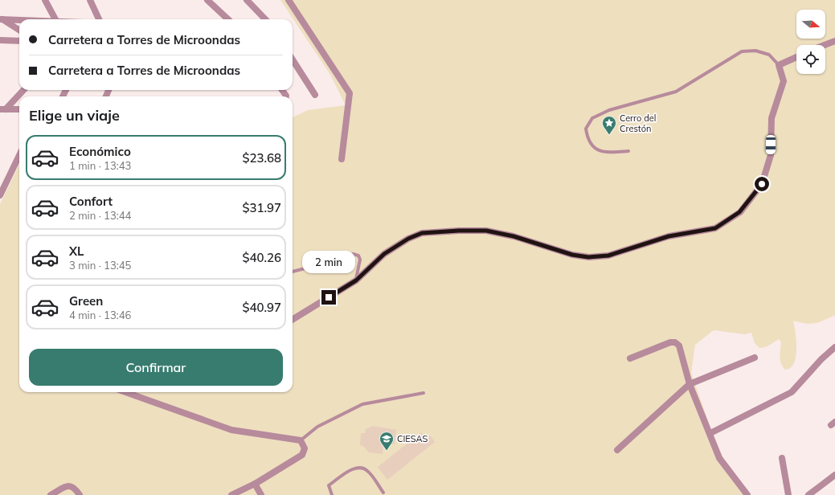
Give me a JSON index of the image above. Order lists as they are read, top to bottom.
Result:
{
  "places": {
    "place": ["Cerro del Crestón"],
    "school or university": ["CIESAS"]
  },
  "north": "right",
  "page": {
    "banner": ["Carretera a Torres de Microondas", "Carretera a Torres de Microondas"],
    "heading": "Elige un viaje",
    "list": [
      {
        "name": "Económico",
        "note": "1 min · 13:43",
        "value": "$23.68"
      },
      {
        "name": "Confort",
        "note": "2 min · 13:44",
        "value": "$31.97"
      },
      {
        "name": "XL",
        "note": "3 min · 13:45",
        "value": "$40.26"
      },
      {
        "name": "Green",
        "note": "4 min · 13:46",
        "value": "$40.97"
      }
    ],
    "bubble": "2 min",
    "buttons": "Confirmar"
  }
}
